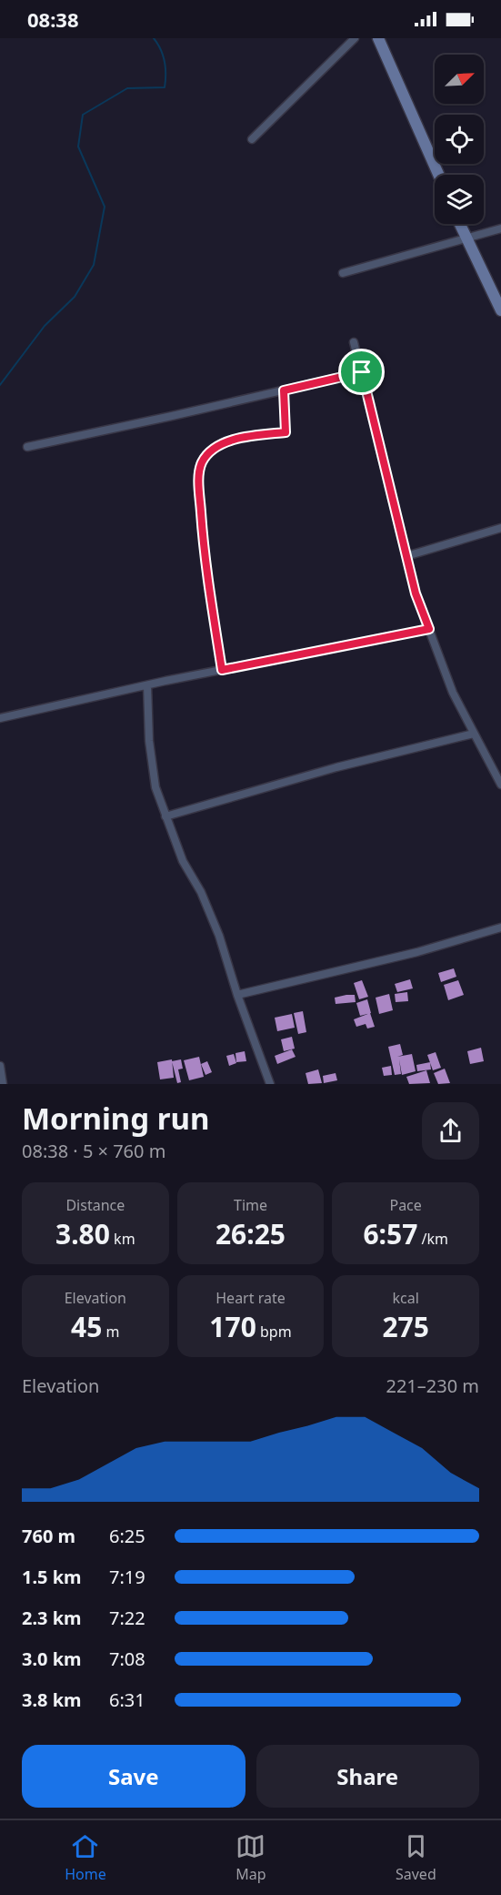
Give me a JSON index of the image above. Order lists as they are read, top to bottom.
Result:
{
  "north": "top right",
  "page": {
    "status": "08:38",
    "heading": ["Morning run", "08:38 · 5 × 760 m"],
    "stats": [
      ["Distance", "3.80 km"],
      ["Time", "26:25"],
      ["Pace", "6:57 /km"],
      ["Elevation", "45 m"],
      ["Heart rate", "170 bpm"],
      ["kcal", "275"]
    ],
    "chart": ["Elevation", "221–230 m"],
    "list": [
      {
        "name": "760 m",
        "note": "6:25"
      },
      {
        "name": "1.5 km",
        "note": "7:19"
      },
      {
        "name": "2.3 km",
        "note": "7:22"
      },
      {
        "name": "3.0 km",
        "note": "7:08"
      },
      {
        "name": "3.8 km",
        "note": "6:31"
      }
    ],
    "buttons": ["Save", "Share"],
    "tabs": ["Home", "Map", "Saved"]
  }
}
